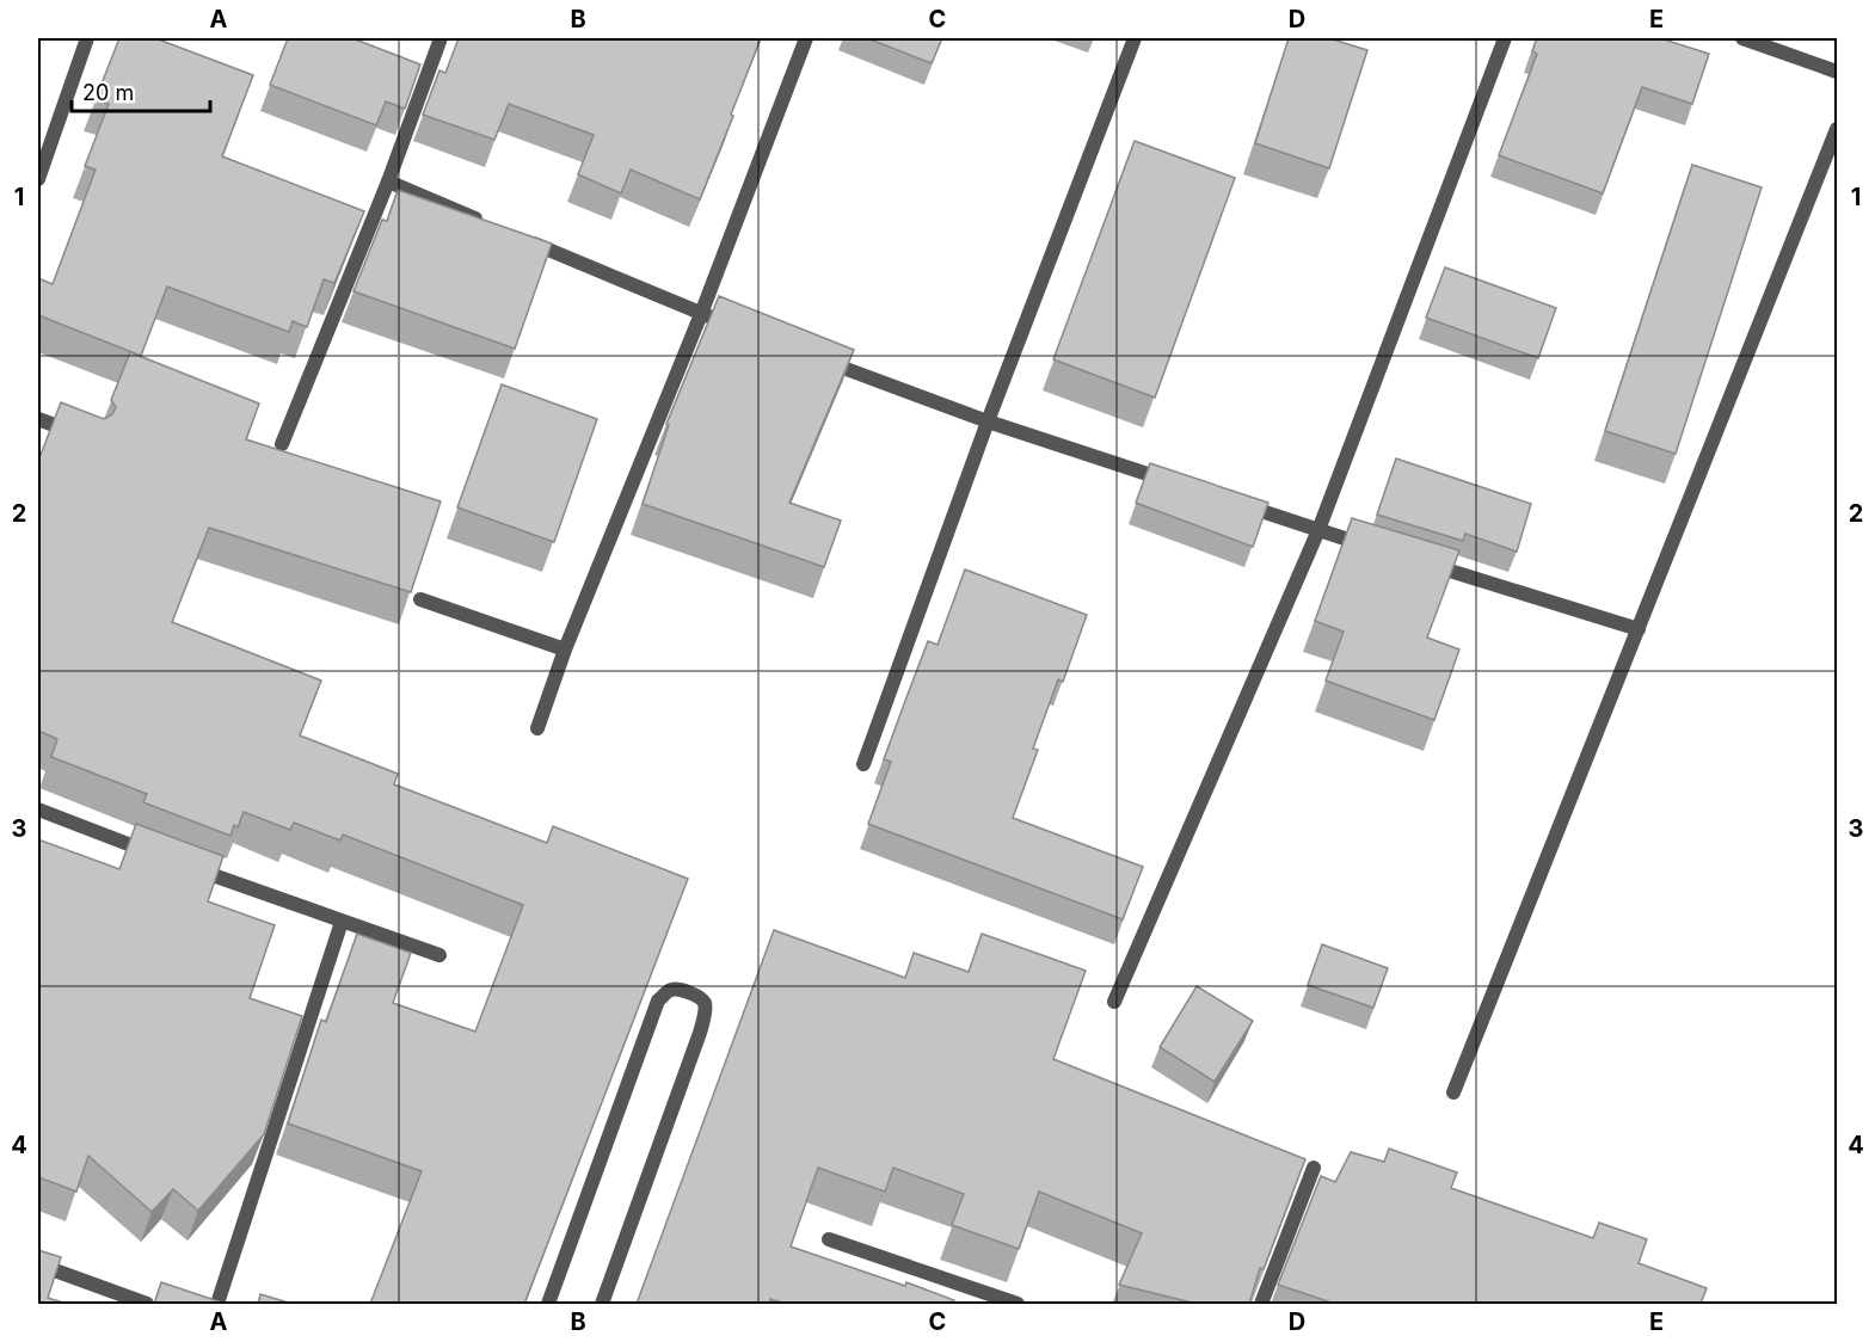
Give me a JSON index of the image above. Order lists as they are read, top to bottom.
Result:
{
  "scale_bar": "20 m",
  "grid": {
    "columns": [
      "A",
      "B",
      "C",
      "D",
      "E"
    ],
    "rows": [
      "1",
      "2",
      "3",
      "4"
    ]
  }
}
